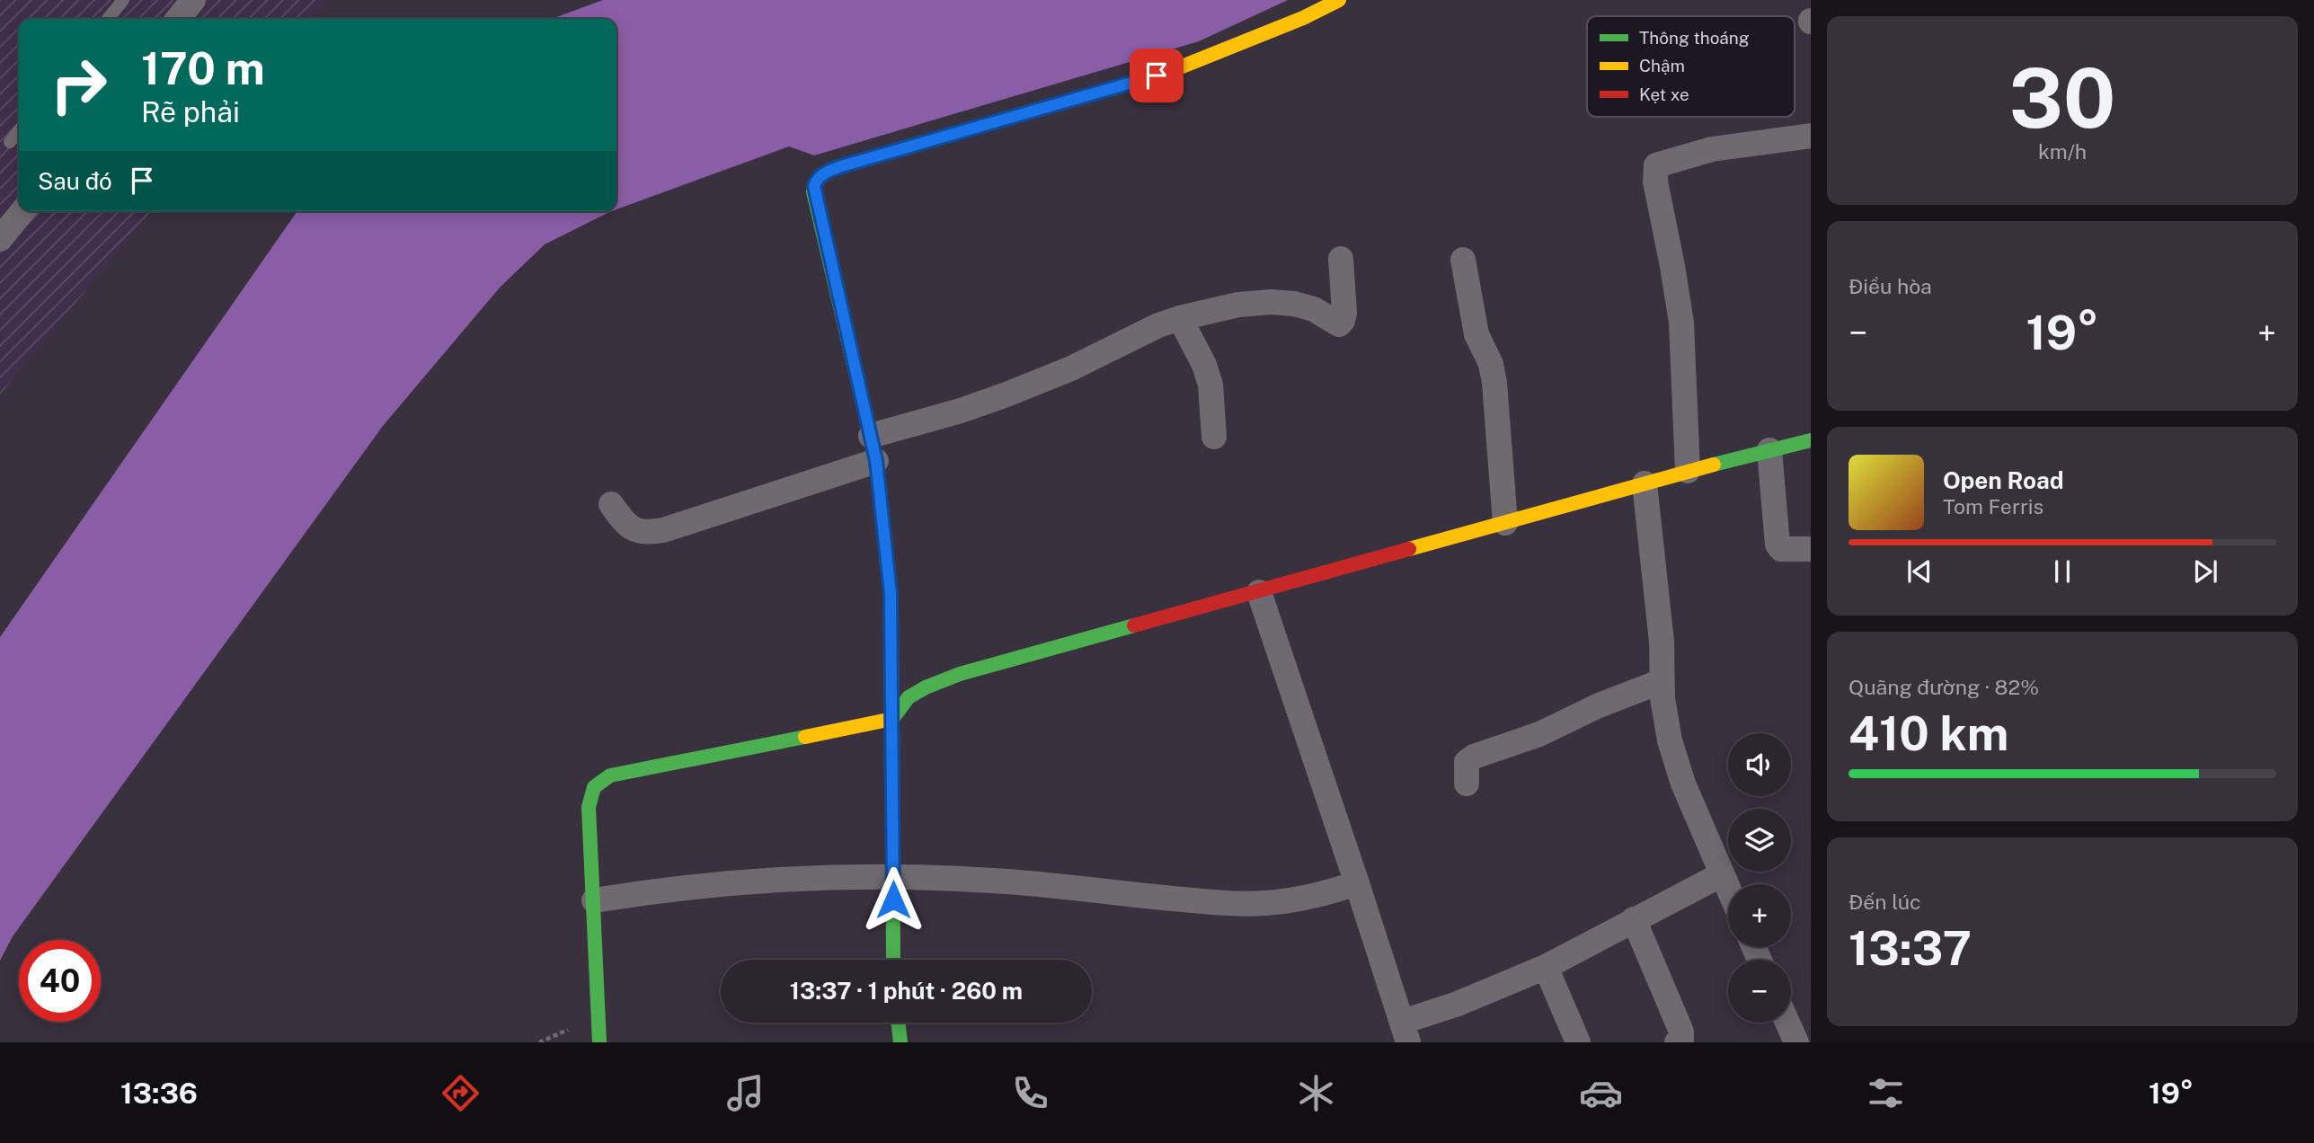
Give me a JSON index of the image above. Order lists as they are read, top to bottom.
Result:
{
  "legend": ["Thông thoáng", "Chậm", "Kẹt xe"],
  "page": {
    "tile": [
      ["30", "km/h"],
      "Điều hòa",
      ["Quãng đường · 82%", "410 km"],
      ["Đến lúc", "13:37"]
    ],
    "turn": ["170 m", "Rẽ phải"],
    "then": "Sau đó",
    "heat": ["−", "19°", "+"],
    "song": ["Open Road", "Tom Ferris"],
    "map_buttons": ["+", "−"],
    "limit": "40",
    "trip": "13:37 · 1 phút · 260 m",
    "tabs": ["13:36", "19°"]
  }
}
